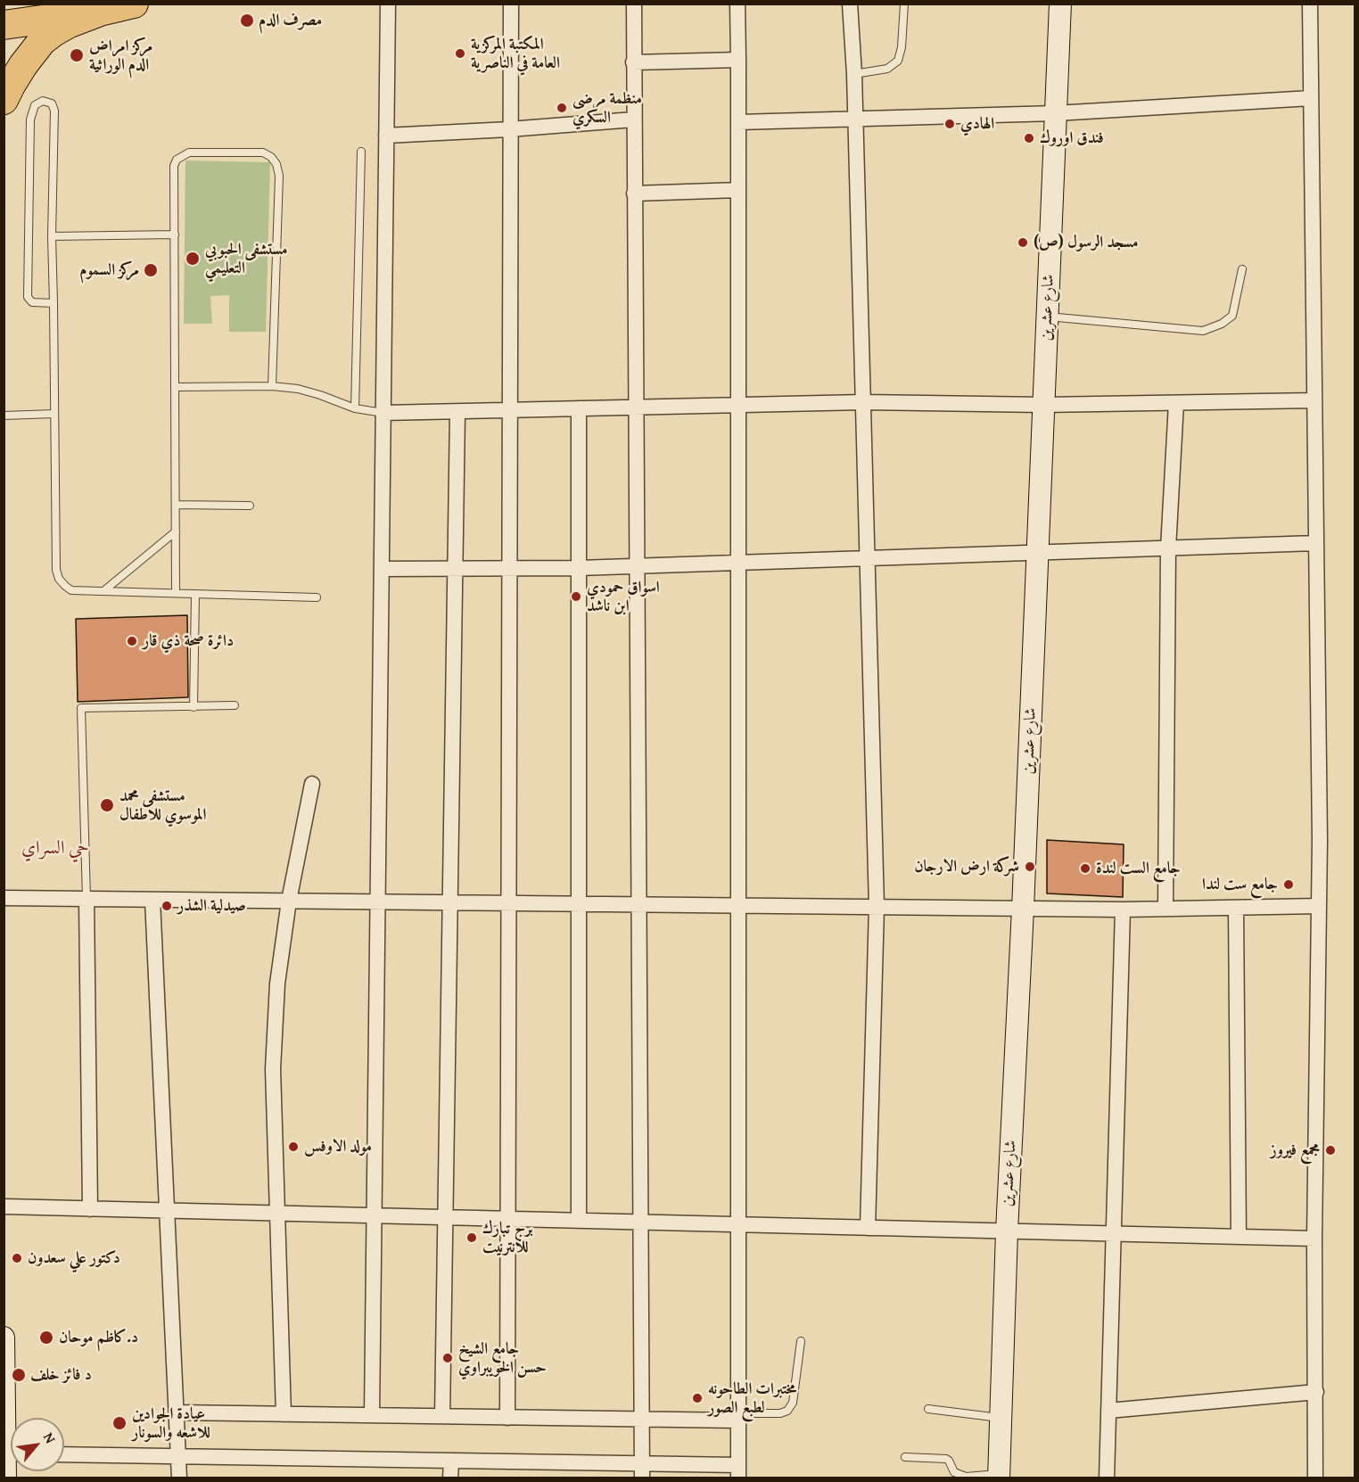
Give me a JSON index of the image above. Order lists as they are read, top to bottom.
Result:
{
  "streets": {
    "street": ["شارع عشرين"]
  },
  "districts": ["حي السراي"],
  "places": [
    "مصرف الدم",
    "المكتبة المركزية العامة في الناصرية",
    "مركز امراض الدم الوراثية",
    "منظمة مرضى السكري",
    "الهادي",
    "فندق اوروك",
    "مسجد الرسول (ص)",
    "مستشفى الحبوبي التعليمي",
    "مركز السموم",
    "اسواق حمودي ابن ناشد",
    "دائرة صحة ذي قار",
    "مستشفى محمد الموسوي للاطفال",
    "شركة ارض الارجان",
    "جامع الست لندة",
    "جامع ست لندا",
    "صيدلية الشذر",
    "مولد الاوفس",
    "مجمع فيروز",
    "برج تبارك للانترنيت",
    "دكتور علي سعدون",
    "د.كاظم موحان",
    "جامع الشيخ حسن الخويبراوي",
    "د فائز خلف",
    "مختبرات الطاحونه لطبع الصور",
    "عيادة الجوادين للاشعه والسونار"
  ],
  "north": "top right"
}
